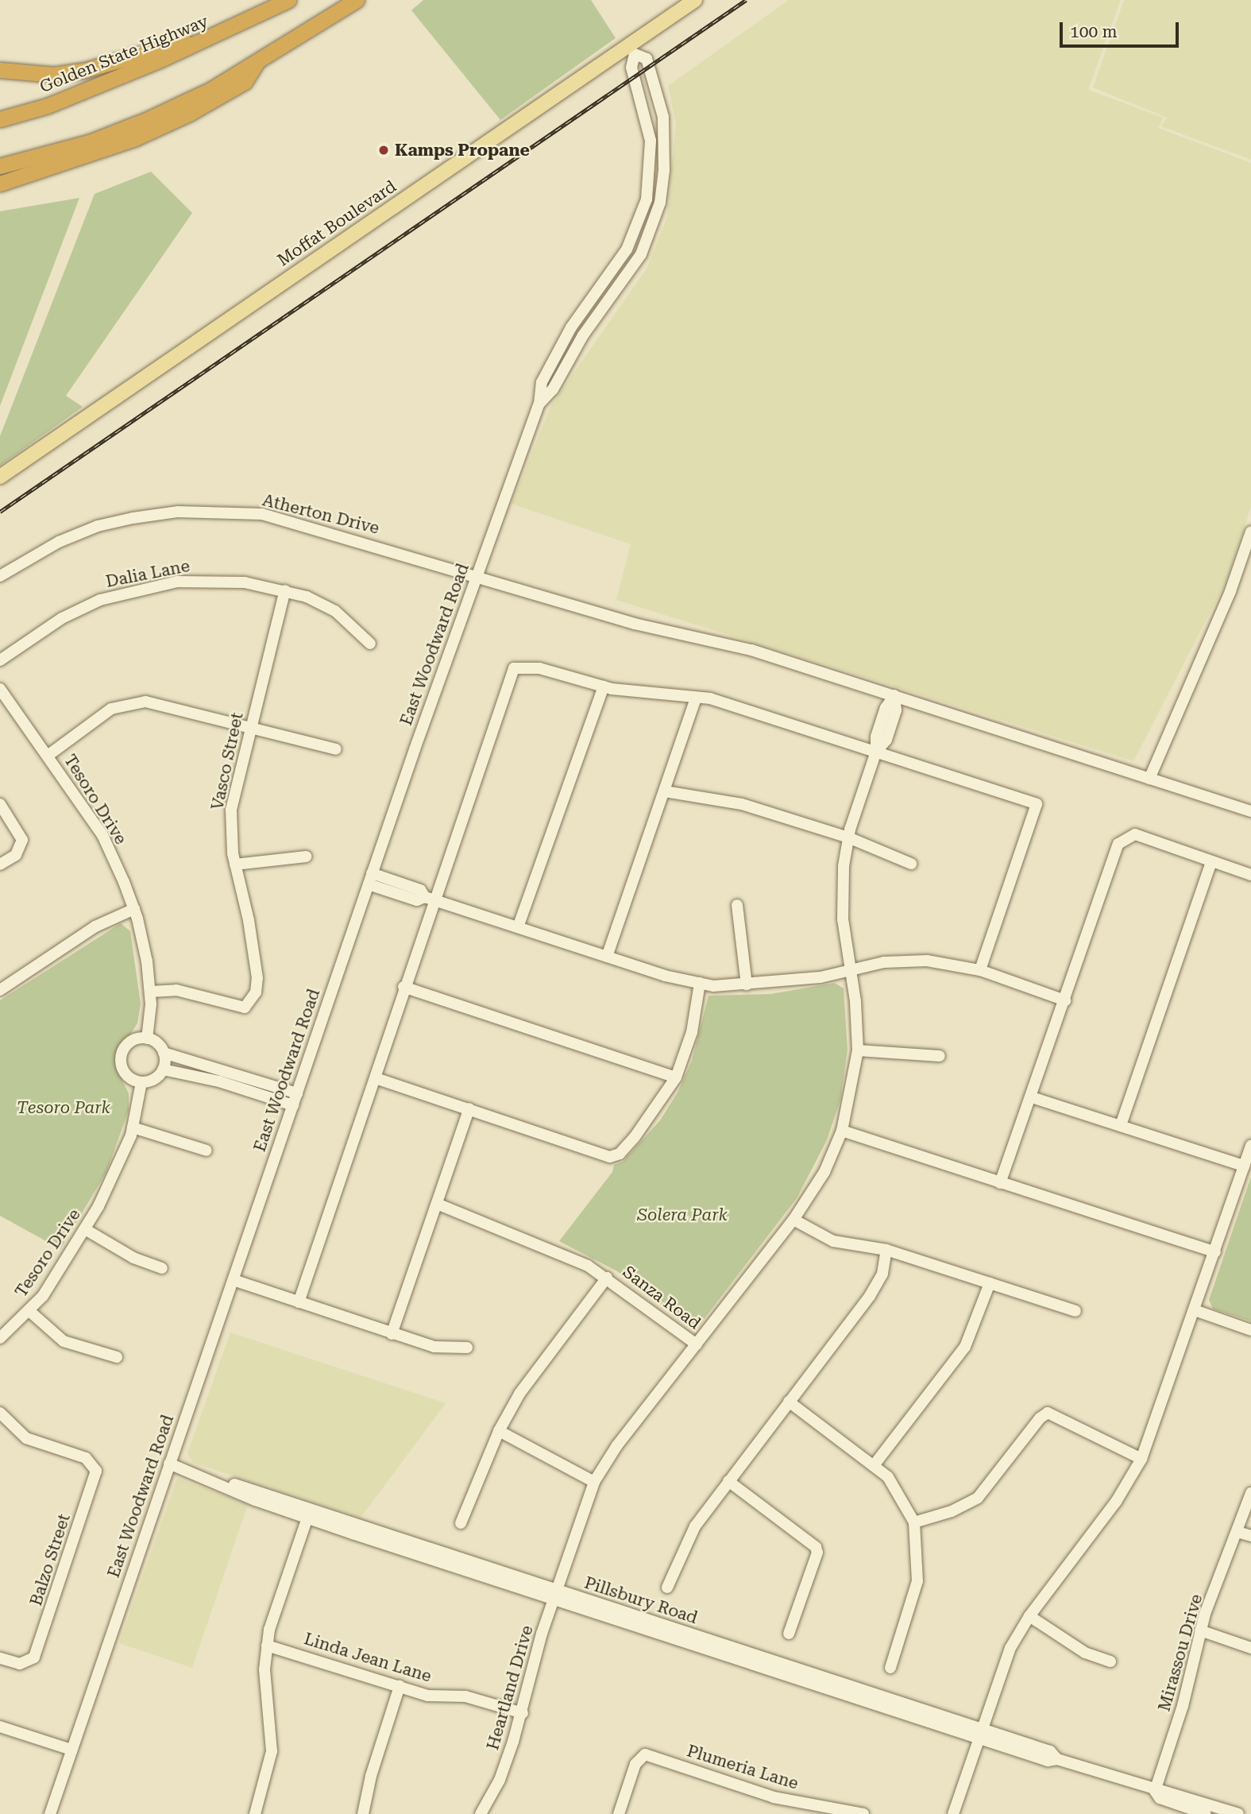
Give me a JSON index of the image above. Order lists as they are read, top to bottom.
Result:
{
  "streets": {
    "highway": ["Golden State Highway"],
    "main road": ["Moffat Boulevard"],
    "street": [
      "Atherton Drive",
      "Dalia Lane",
      "East Woodward Road",
      "Vasco Street",
      "Tesoro Drive",
      "Sanza Road",
      "Balzo Street",
      "Pillsbury Road",
      "Mirassou Drive",
      "Linda Jean Lane",
      "Heartland Drive",
      "Plumeria Lane"
    ]
  },
  "crossings": [
    ["Moffat Boulevard", "East Woodward Road"],
    ["Atherton Drive", "East Woodward Road"],
    ["Atherton Drive", "Heartland Drive"],
    ["Dalia Lane", "Vasco Street"],
    ["East Woodward Road", "Pillsbury Road"],
    ["Vasco Street", "Tesoro Drive"],
    ["Sanza Road", "Heartland Drive"],
    ["Pillsbury Road", "Mirassou Drive"],
    ["Pillsbury Road", "Heartland Drive"],
    ["Linda Jean Lane", "Heartland Drive"]
  ],
  "parks": ["Tesoro Park", "Solera Park"],
  "places": ["Kamps Propane"],
  "scale_bar": "100 m"
}
